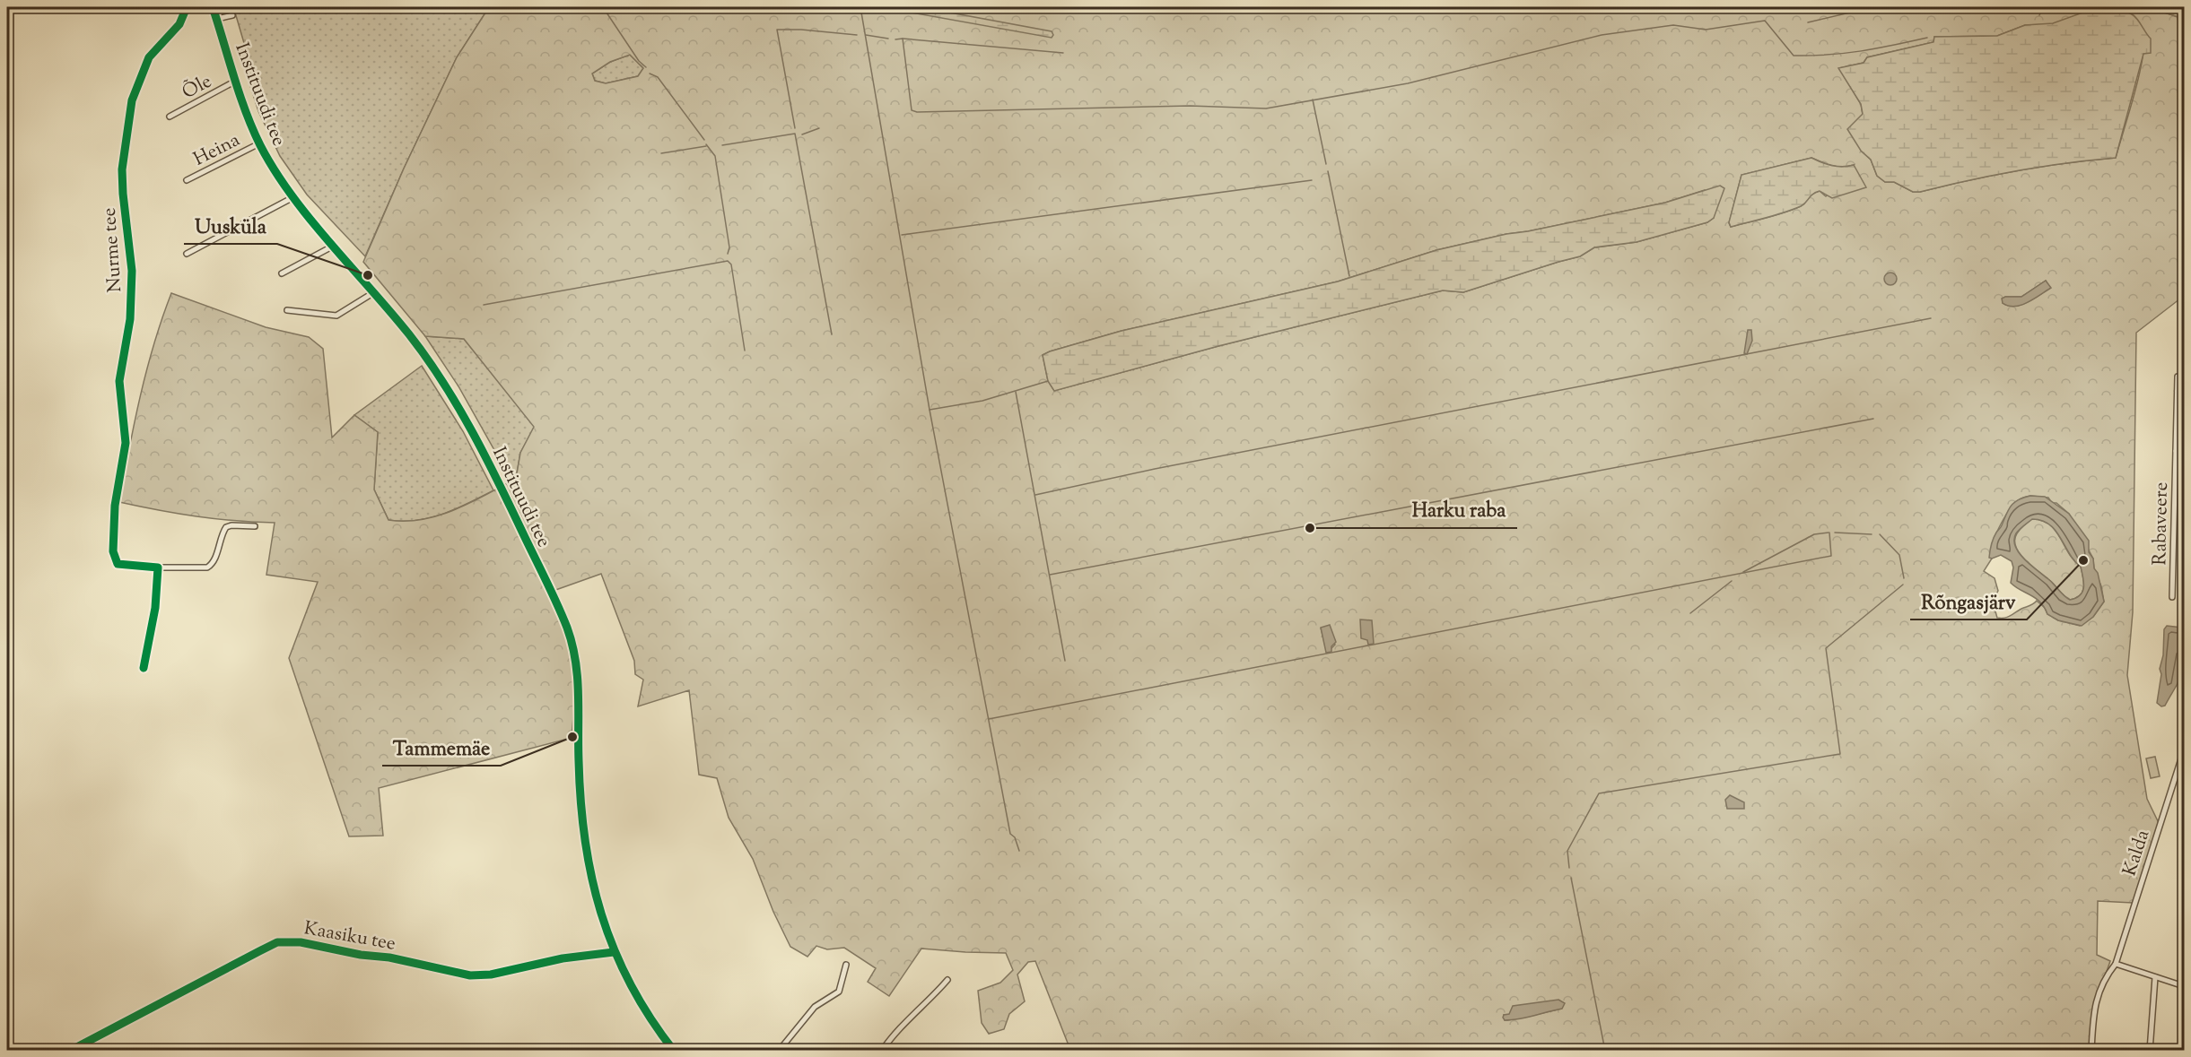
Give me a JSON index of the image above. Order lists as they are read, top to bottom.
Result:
{
  "streets": {
    "street": [
      "Õle",
      "Instituudi tee",
      "Heina",
      "Nurme tee",
      "Rabaveere",
      "Kalda",
      "Kaasiku tee"
    ]
  },
  "crossings": [
    ["Õle", "Instituudi tee"],
    ["Instituudi tee", "Heina"],
    ["Instituudi tee", "Kaasiku tee"]
  ],
  "places": [
    "Uusküla",
    "Harku raba",
    "Rõngasjärv",
    "Tammemäe"
  ]
}
